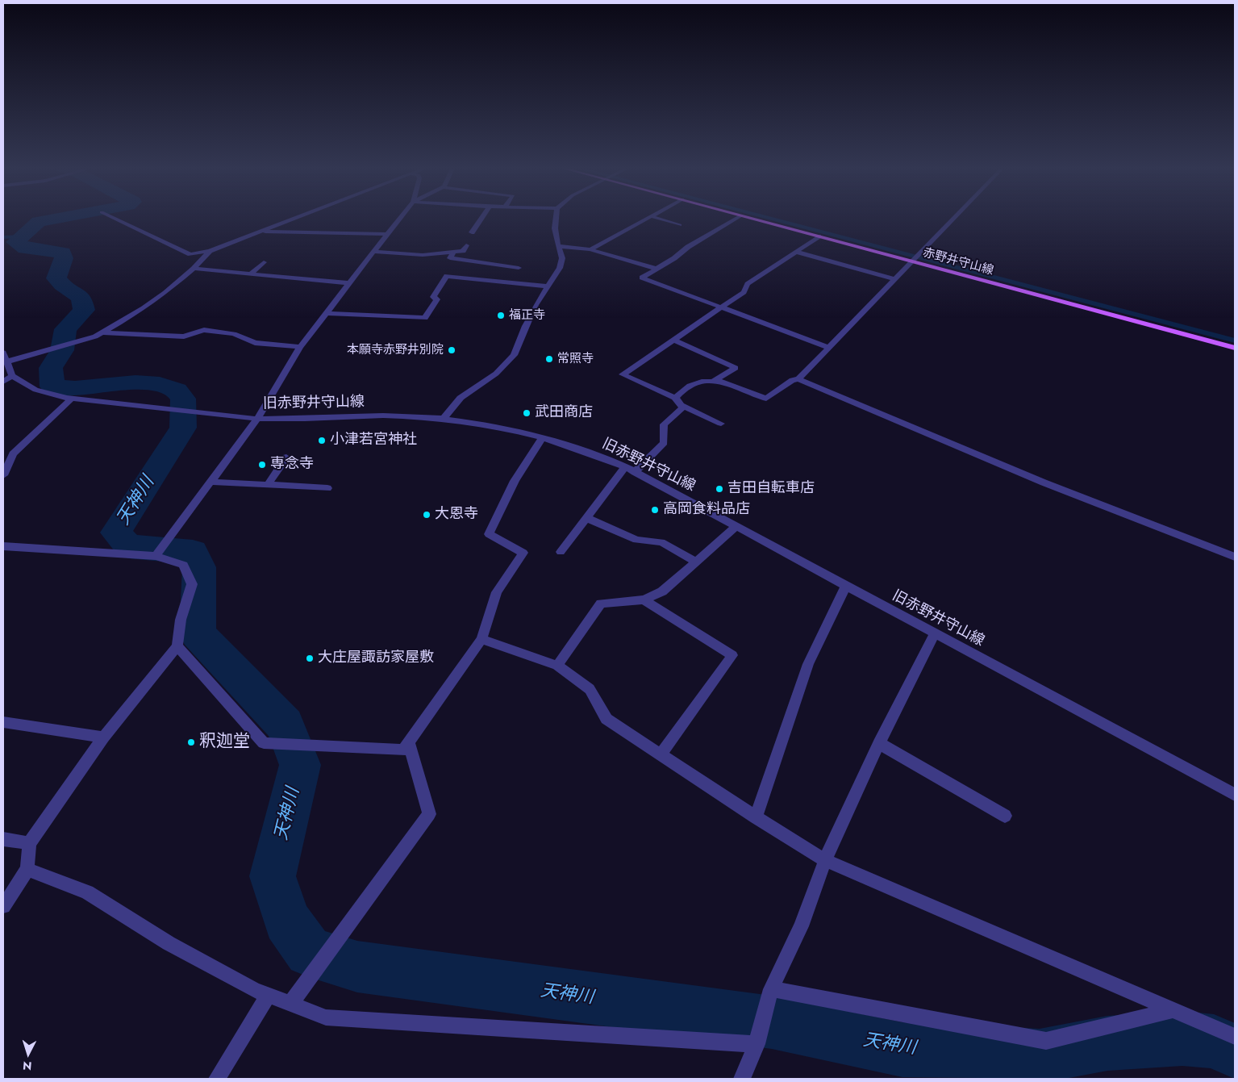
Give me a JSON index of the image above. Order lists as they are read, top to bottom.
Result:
{
  "streets": {
    "main road": ["赤野井守山線"],
    "street": ["旧赤野井守山線"]
  },
  "water": ["天神川"],
  "places": [
    "福正寺",
    "本願寺赤野井別院",
    "常照寺",
    "武田商店",
    "小津若宮神社",
    "専念寺",
    "吉田自転車店",
    "高岡食料品店",
    "大恩寺",
    "大庄屋諏訪家屋敷",
    "釈迦堂"
  ],
  "north": "bottom"
}
